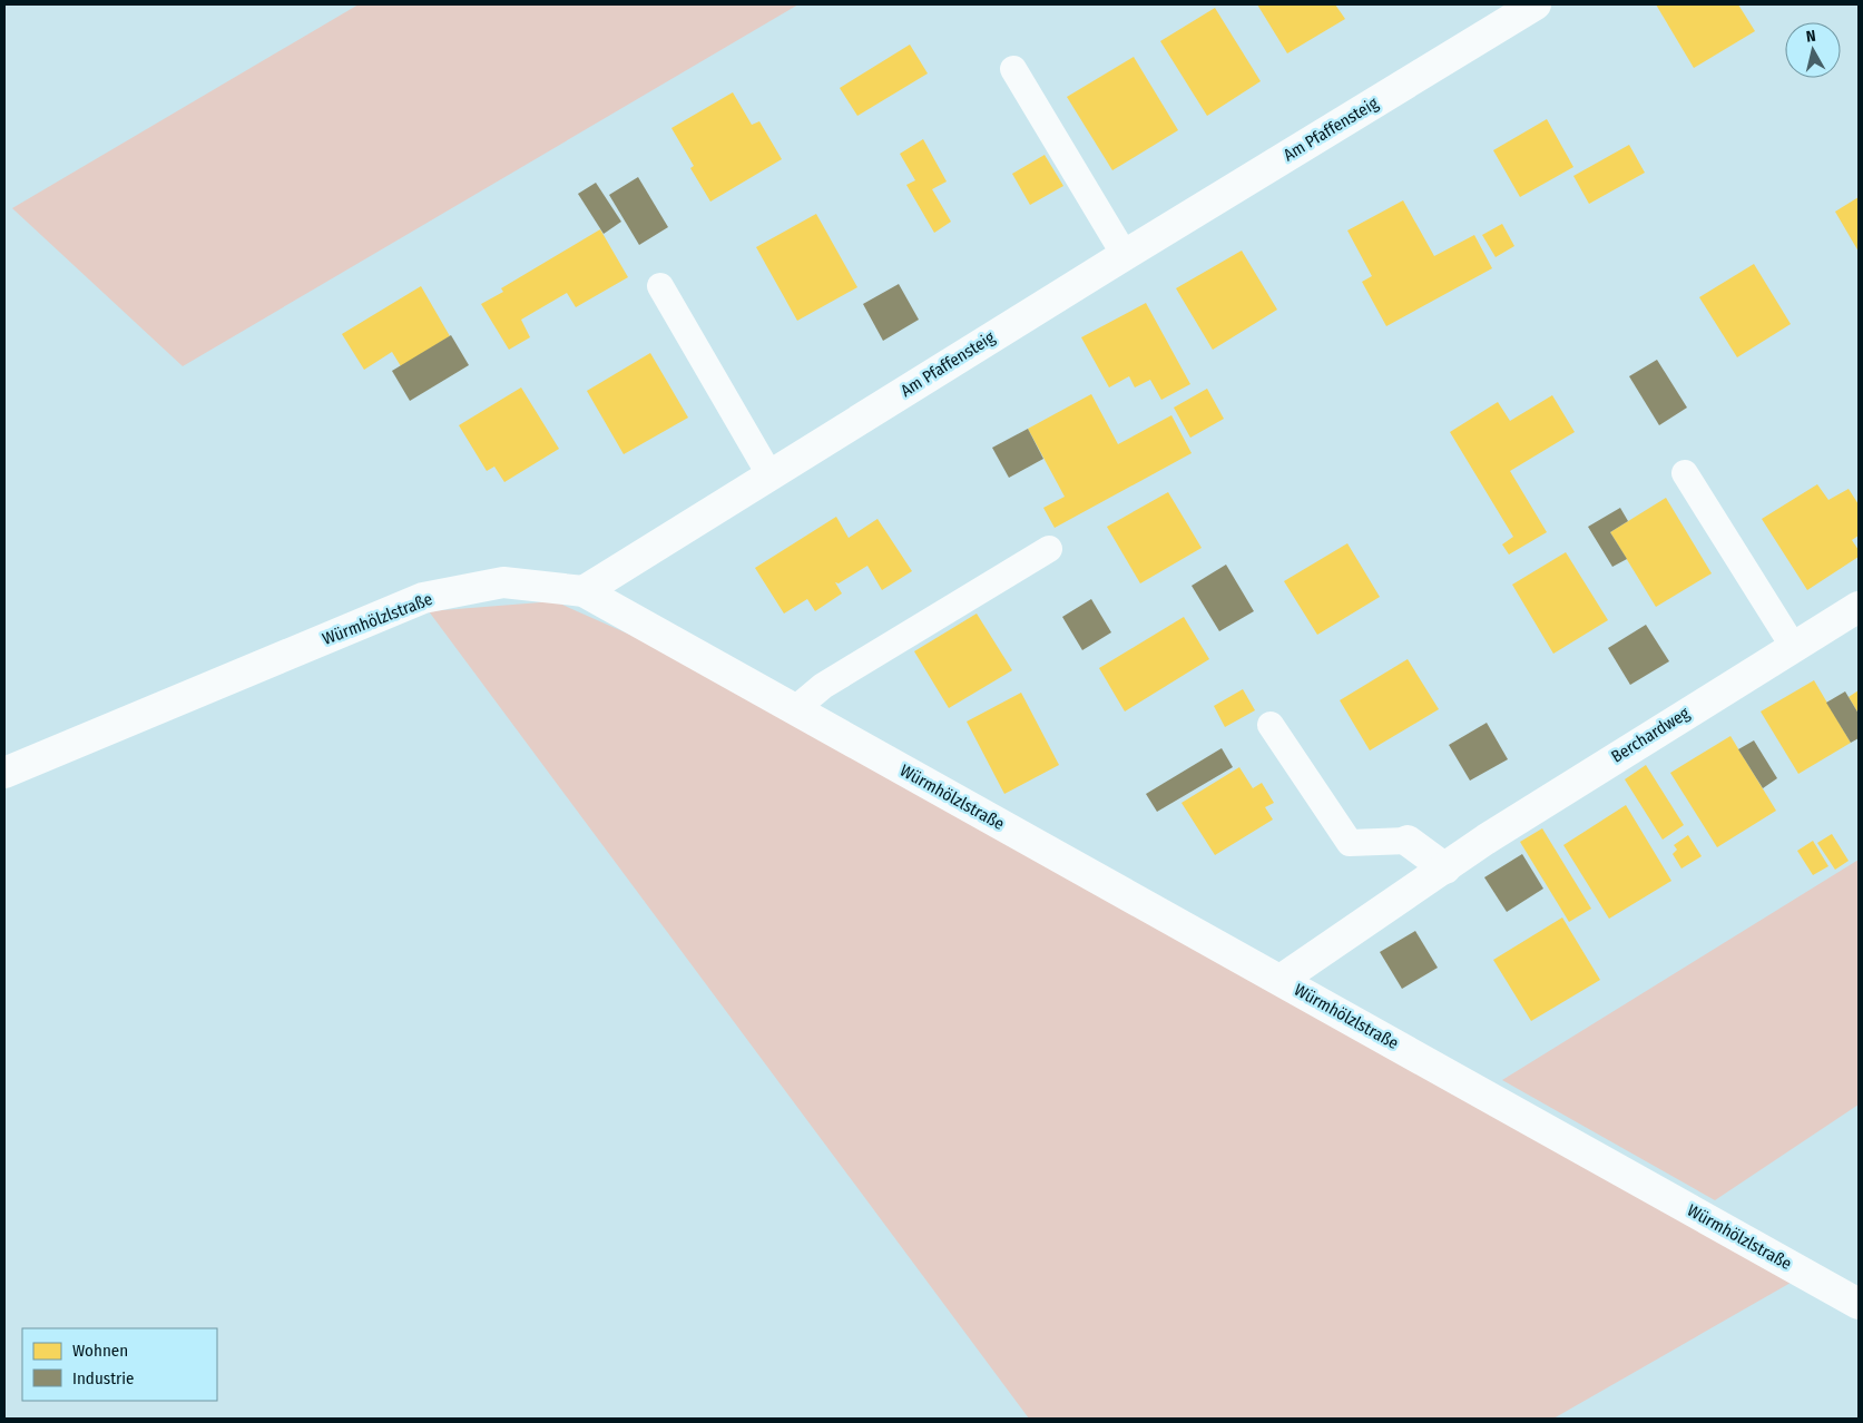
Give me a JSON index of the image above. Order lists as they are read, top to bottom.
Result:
{
  "streets": {
    "street": ["Am Pfaffensteig", "Würmhölzlstraße", "Berchardweg"]
  },
  "crossings": [
    ["Am Pfaffensteig", "Würmhölzlstraße"],
    ["Würmhölzlstraße", "Berchardweg"]
  ],
  "legend": ["Wohnen", "Industrie"],
  "north": "top"
}
